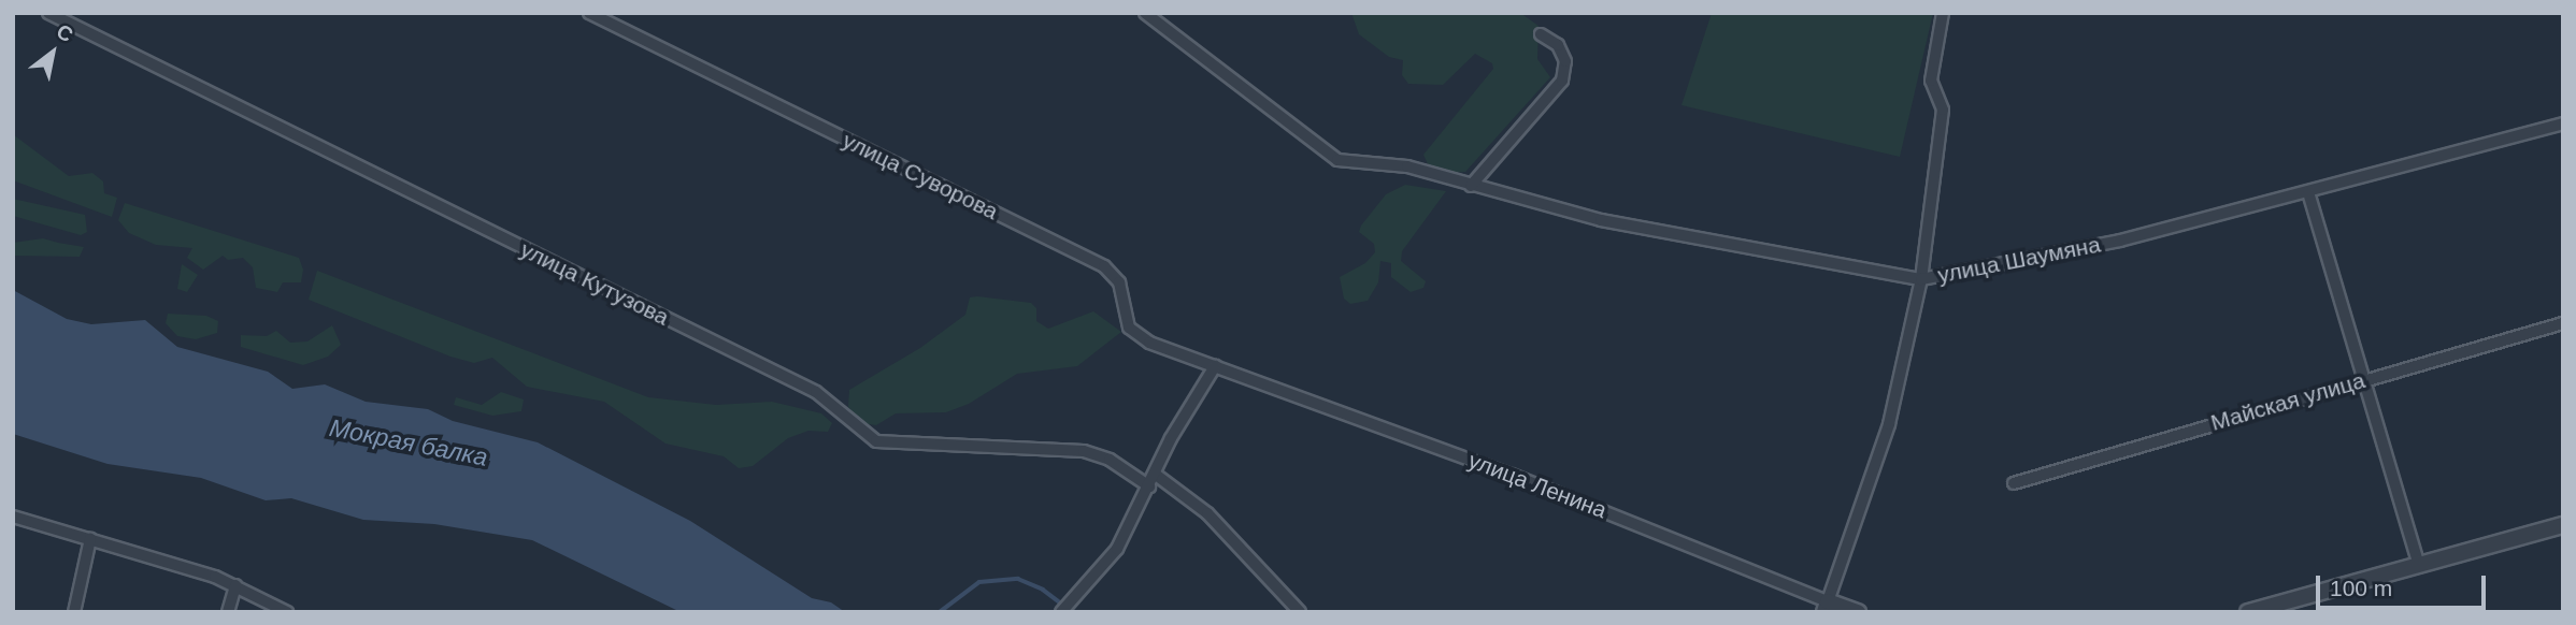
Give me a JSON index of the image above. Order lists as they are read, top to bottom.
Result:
{
  "streets": {
    "street": [
      "улица Суворова",
      "улица Шаумяна",
      "улица Кутузова",
      "Майская улица",
      "улица Ленина"
    ]
  },
  "crossings": [
    ["улица Суворова", "улица Ленина"]
  ],
  "water": ["Мокрая балка"],
  "scale_bar": "100 m",
  "north": "top right"
}
